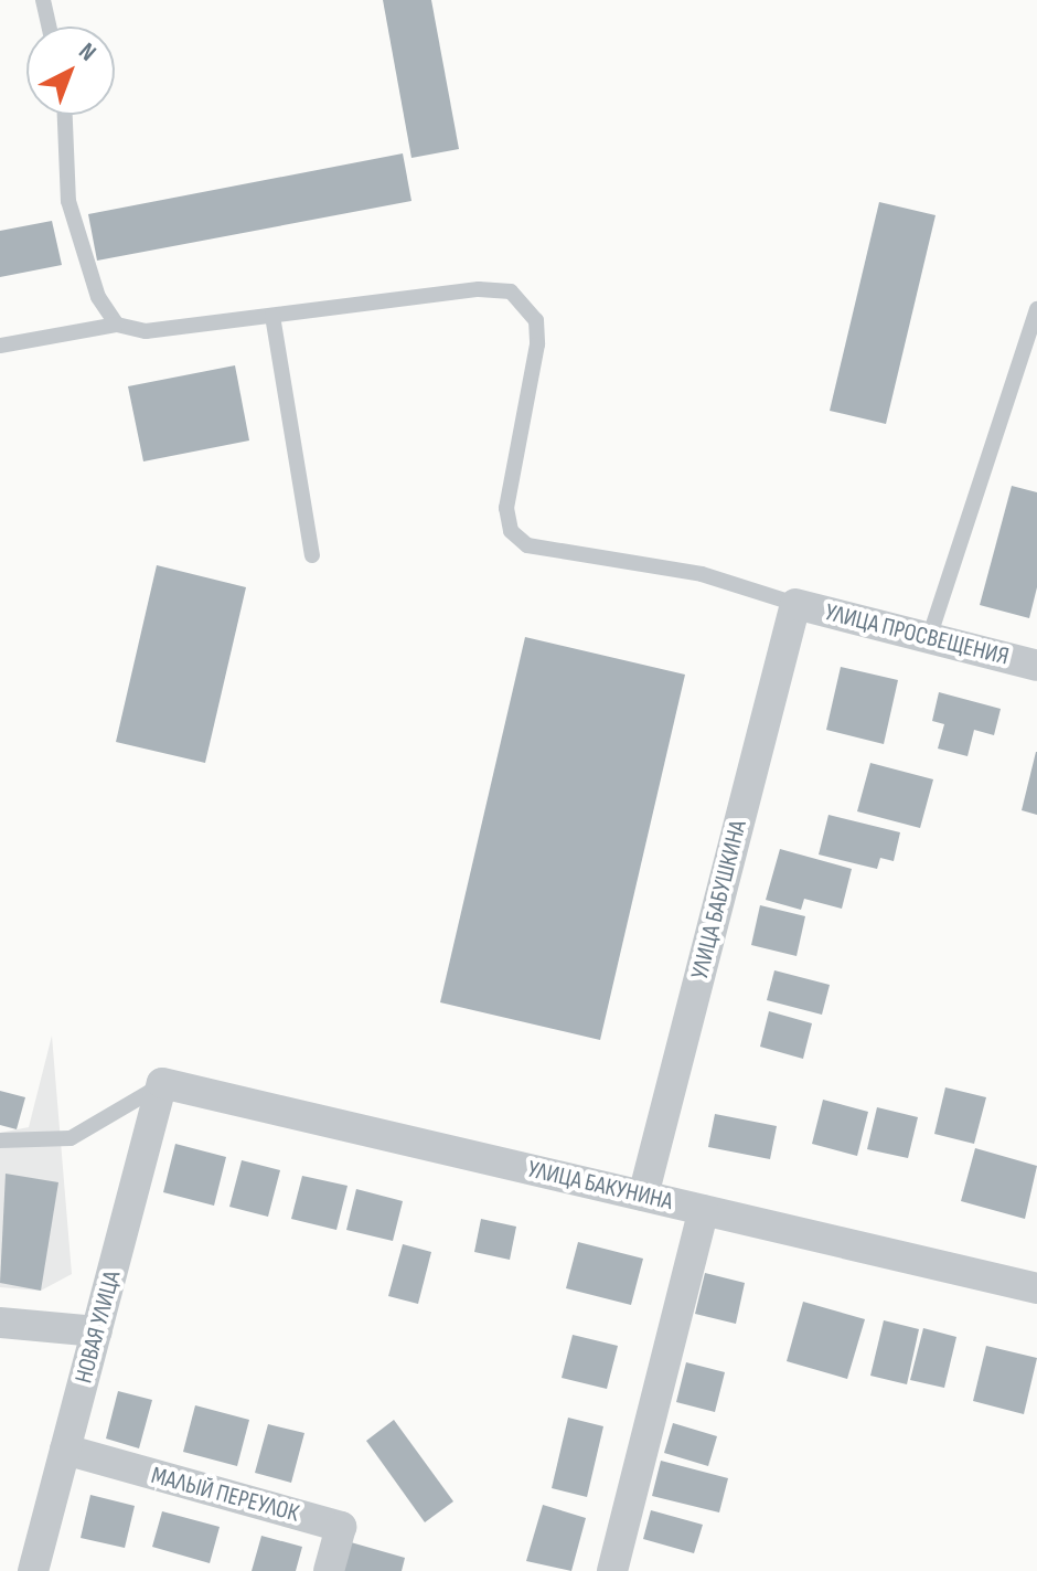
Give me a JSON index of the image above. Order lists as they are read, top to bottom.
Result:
{
  "streets": {
    "street": [
      "УЛИЦА ПРОСВЕЩЕНИЯ",
      "УЛИЦА БАБУШКИНА",
      "УЛИЦА БАКУНИНА",
      "НОВАЯ УЛИЦА",
      "МАЛЫЙ ПЕРЕУЛОК"
    ]
  },
  "crossings": [
    ["УЛИЦА ПРОСВЕЩЕНИЯ", "УЛИЦА БАБУШКИНА"],
    ["УЛИЦА БАБУШКИНА", "УЛИЦА БАКУНИНА"],
    ["УЛИЦА БАКУНИНА", "НОВАЯ УЛИЦА"],
    ["НОВАЯ УЛИЦА", "МАЛЫЙ ПЕРЕУЛОК"]
  ],
  "north": "top right"
}
